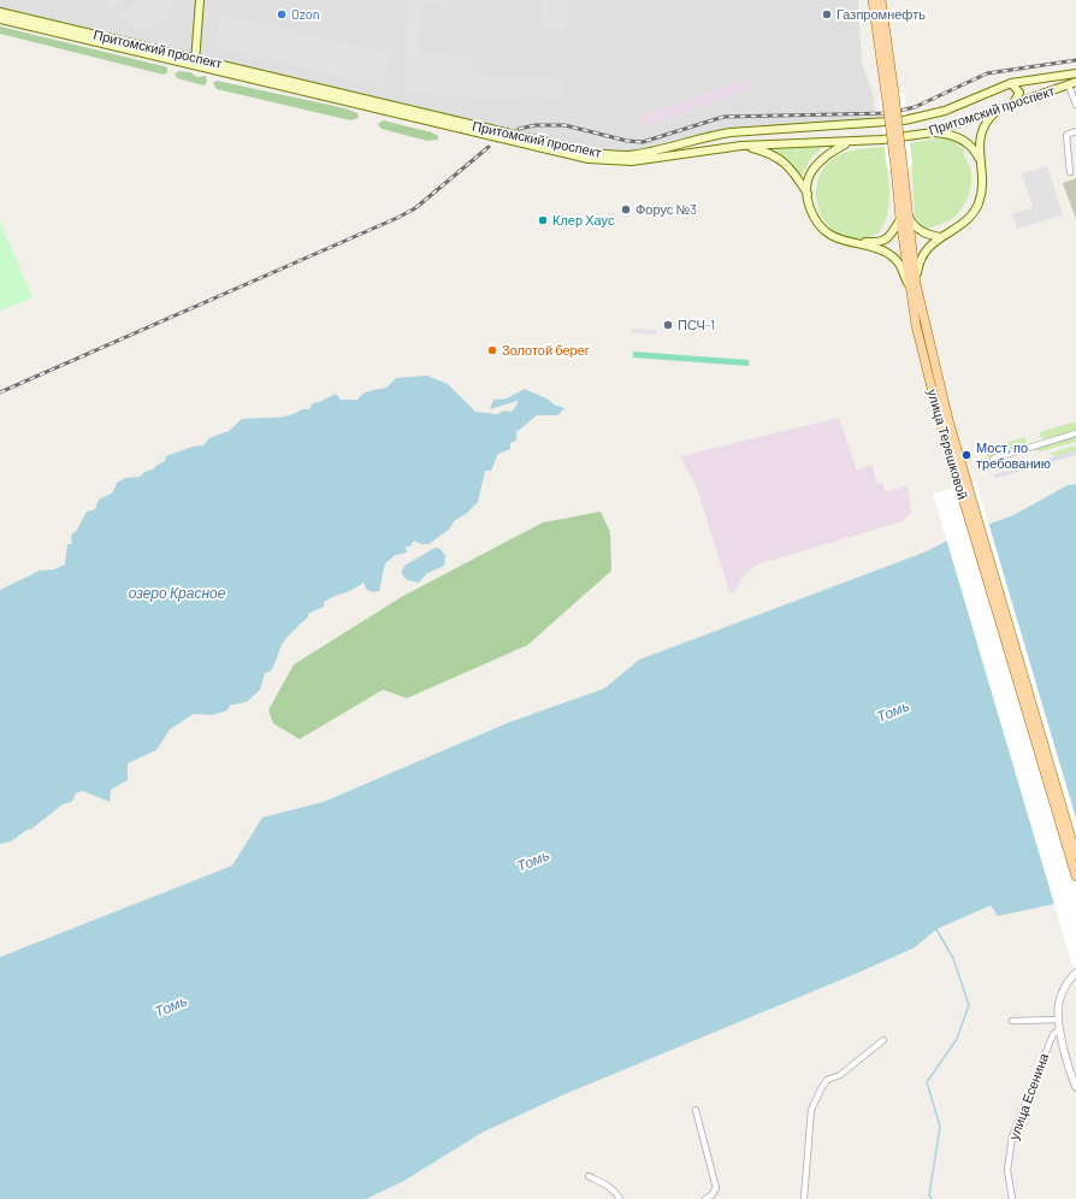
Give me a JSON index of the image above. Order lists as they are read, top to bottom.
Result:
{
  "streets": {
    "main road": ["Притомский проспект", "улица Терешковой"],
    "street": ["улица Есенина"]
  },
  "water": ["озеро Красное", "Томь"],
  "places": [
    "Ozon",
    "Газпромнефть",
    "Форус №3",
    "Клер Хаус",
    "ПСЧ-1",
    "Золотой берег",
    "Мост, по требованию"
  ]
}
